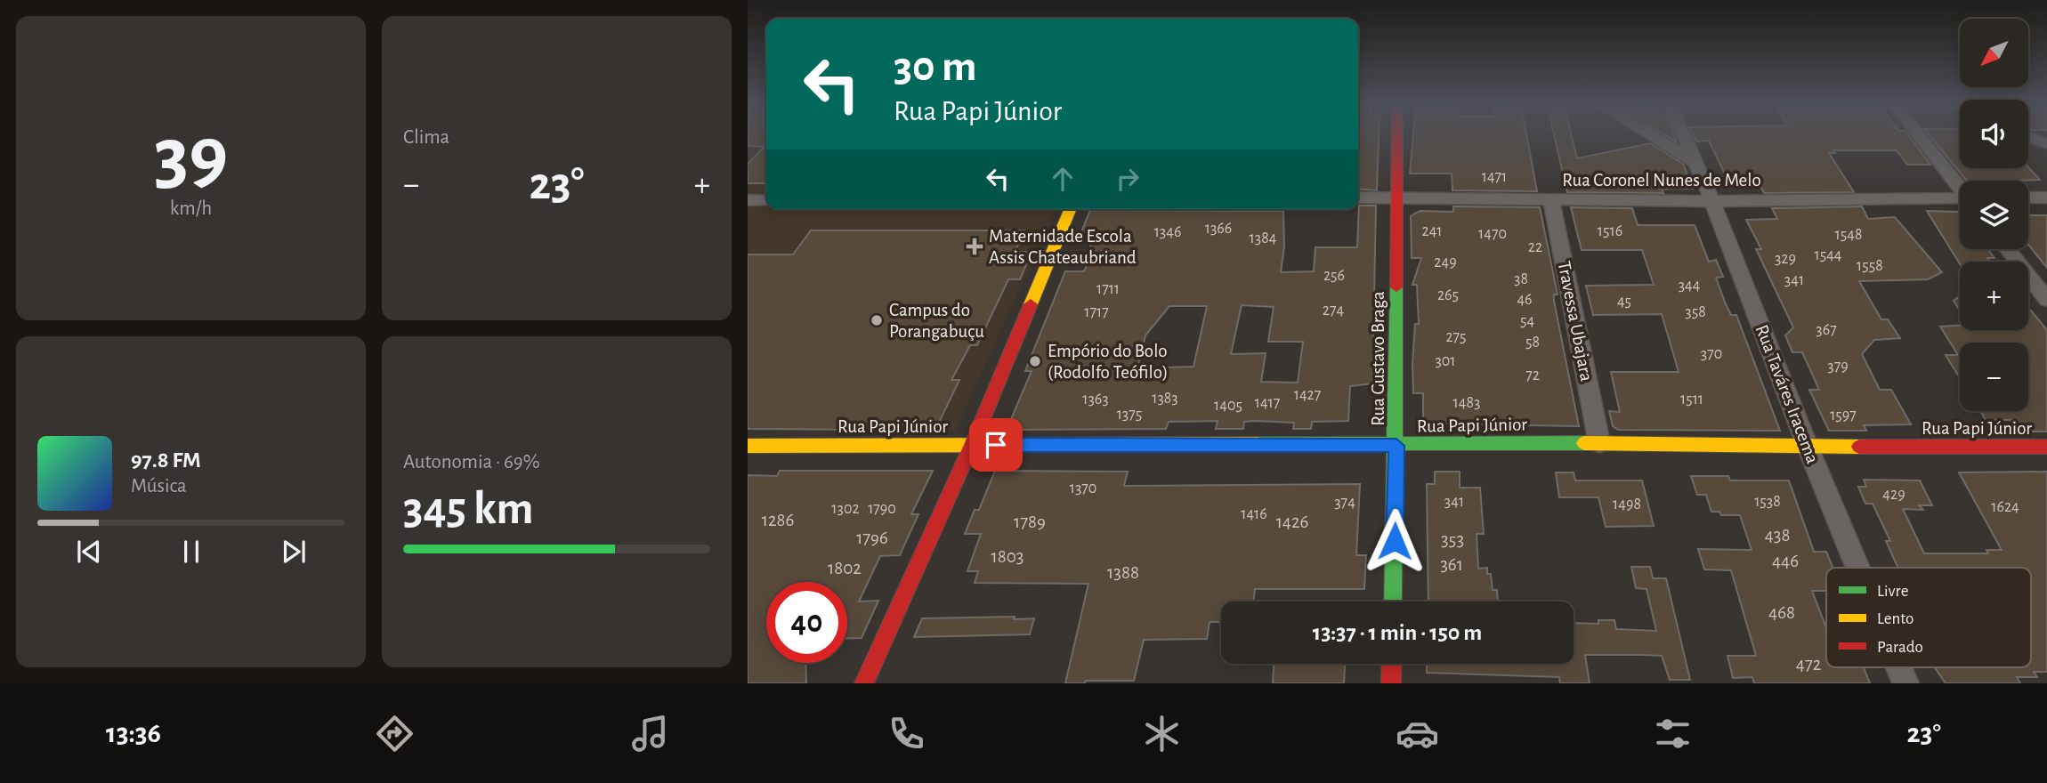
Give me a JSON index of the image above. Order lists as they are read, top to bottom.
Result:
{
  "streets": {
    "street": [
      "Rua Coronel Nunes de Melo",
      "Travessa Ubajara",
      "Rua Gustavo Braga",
      "Rua Taváres Iracema",
      "Rua Papi Júnior"
    ]
  },
  "crossings": [
    ["Rua Coronel Nunes de Melo", "Travessa Ubajara"],
    ["Rua Coronel Nunes de Melo", "Rua Gustavo Braga"],
    ["Rua Coronel Nunes de Melo", "Rua Taváres Iracema"],
    ["Travessa Ubajara", "Rua Papi Júnior"],
    ["Rua Gustavo Braga", "Rua Papi Júnior"],
    ["Rua Taváres Iracema", "Rua Papi Júnior"]
  ],
  "places": {
    "health": ["Maternidade Escola Assis Chateaubriand"],
    "other": ["Campus do Porangabuçu", "Empório do Bolo (Rodolfo Teófilo)"]
  },
  "house_numbers": [
    "1471",
    "1366",
    "241",
    "1516",
    "1346",
    "1470",
    "1548",
    "1384",
    "22",
    "1544",
    "329",
    "249",
    "1558",
    "256",
    "38",
    "341",
    "344",
    "1711",
    "265",
    "46",
    "45",
    "274",
    "1717",
    "358",
    "54",
    "367",
    "275",
    "58",
    "370",
    "301",
    "379",
    "72",
    "1427",
    "1383",
    "1363",
    "1511",
    "1417",
    "1483",
    "1405",
    "1375",
    "1597",
    "1370",
    "429",
    "341",
    "1538",
    "374",
    "1498",
    "1624",
    "1302",
    "1790",
    "1416",
    "1286",
    "1789",
    "1426",
    "438",
    "1796",
    "353",
    "1803",
    "446",
    "361",
    "1802",
    "1388",
    "468",
    "472"
  ],
  "legend": ["Livre", "Lento", "Parado"],
  "north": "bottom left",
  "page": {
    "tile": [
      ["39", "km/h"],
      "Clima",
      ["Autonomia · 69%", "345 km"]
    ],
    "map_buttons": ["+", "−"],
    "turn": ["30 m", "Rua Papi Júnior"],
    "heat": ["−", "23°", "+"],
    "song": ["97.8 FM", "Música"],
    "limit": "40",
    "trip": "13:37 · 1 min · 150 m",
    "tabs": ["13:36", "23°"]
  }
}
